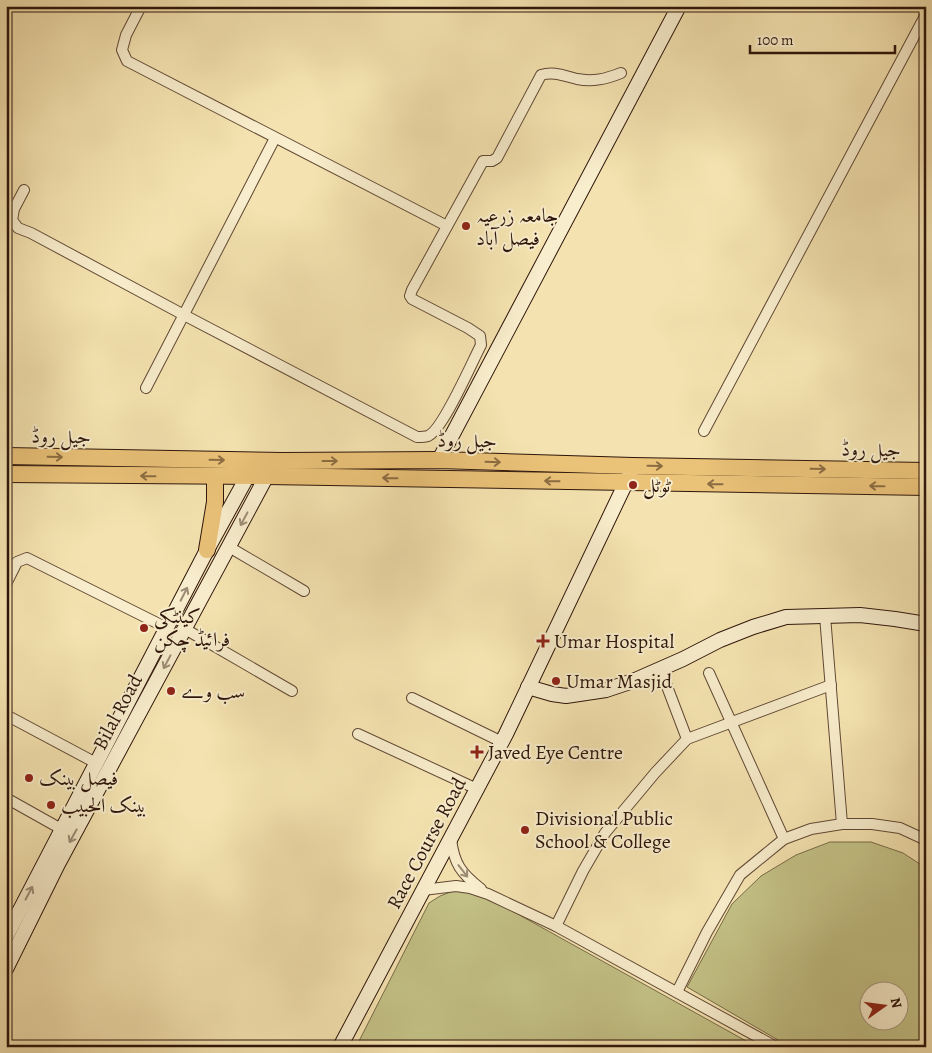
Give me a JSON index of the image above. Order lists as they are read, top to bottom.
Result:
{
  "streets": {
    "main road": ["جیل روڈ"],
    "street": ["Bilal Road", "Race Course Road"]
  },
  "crossings": [
    ["جیل روڈ", "Bilal Road"],
    ["جیل روڈ", "Race Course Road"]
  ],
  "places": {
    "other": [
      "جامعہ زرعیہ فیصل آباد",
      "ٹوٹل",
      "کینٹکی فرائیڈ چکن",
      "Umar Masjid",
      "سب وے",
      "فیصل بینک",
      "بينک الحبيب",
      "Divisional Public School & College"
    ],
    "health": ["Umar Hospital", "Javed Eye Centre"]
  },
  "scale_bar": "100 m",
  "north": "right"
}
